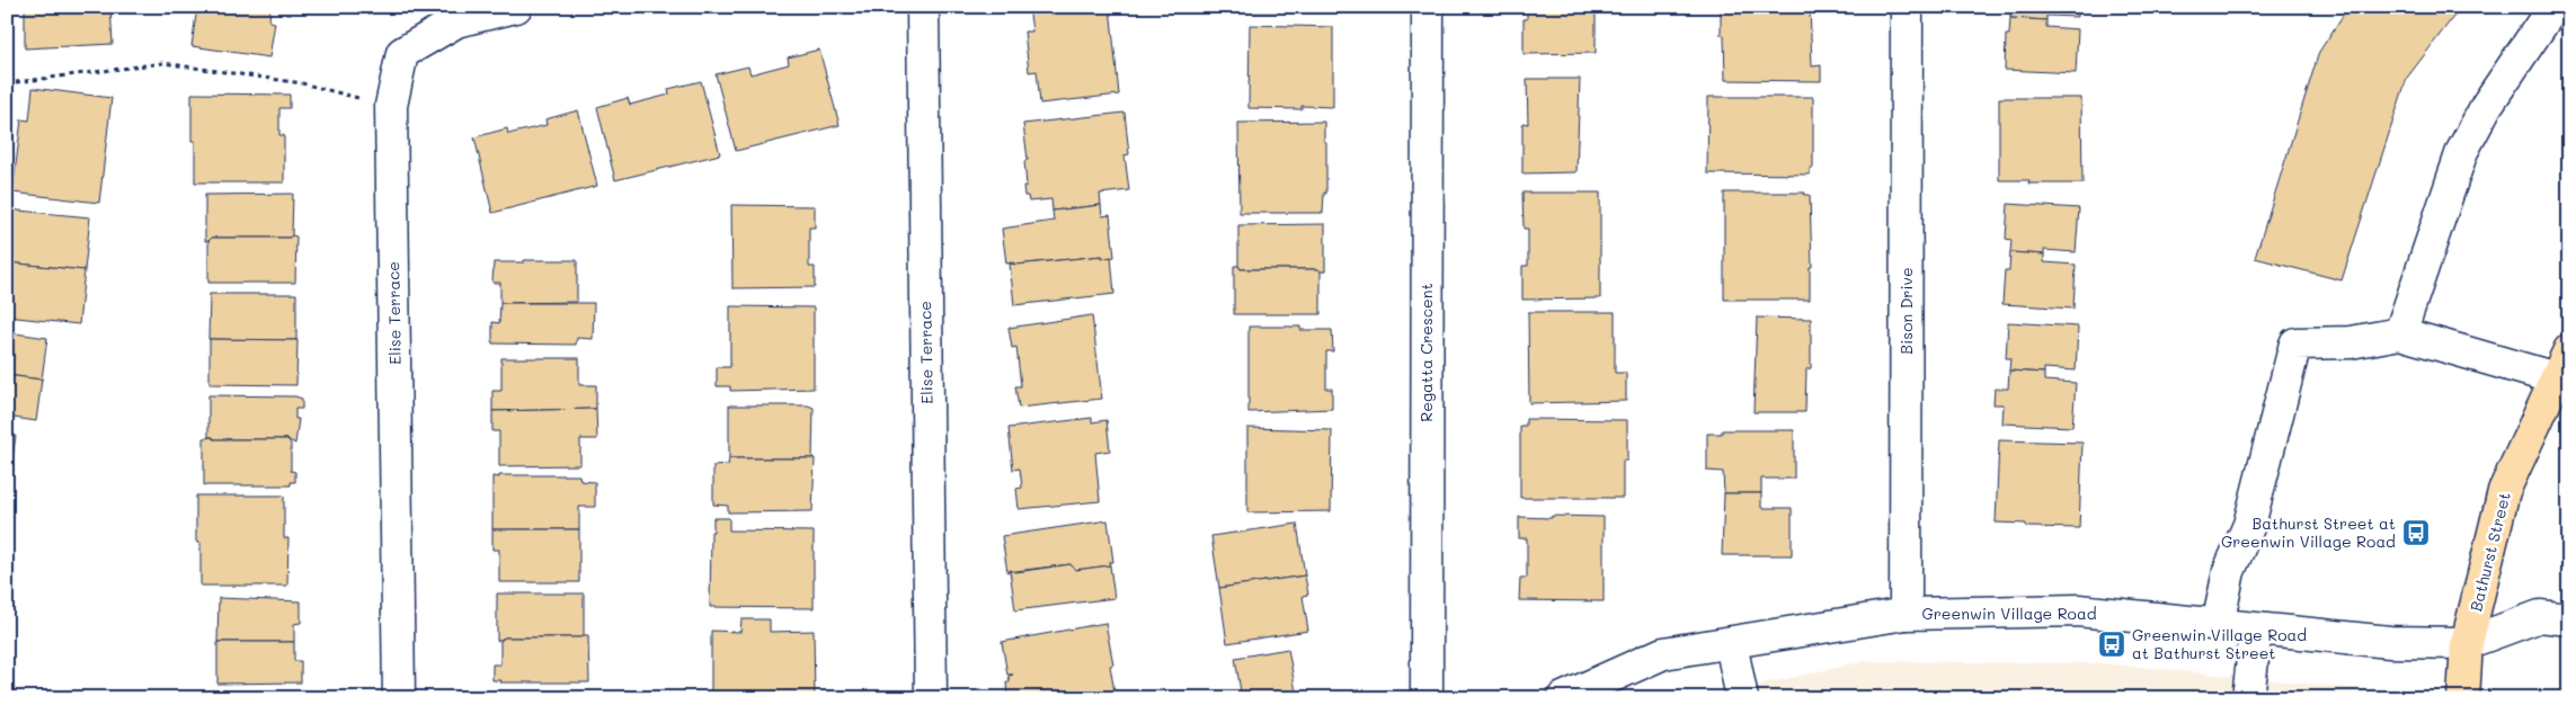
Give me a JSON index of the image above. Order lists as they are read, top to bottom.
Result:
{
  "streets": {
    "main road": ["Bathurst Street"],
    "street": [
      "Bison Drive",
      "Elise Terrace",
      "Regatta Crescent",
      "Greenwin Village Road"
    ]
  },
  "crossings": [
    ["Bison Drive", "Greenwin Village Road"],
    ["Bathurst Street", "Greenwin Village Road"]
  ],
  "places": {
    "bus stop": ["Bathurst Street at Greenwin Village Road", "Greenwin Village Road at Bathurst Street"]
  }
}
